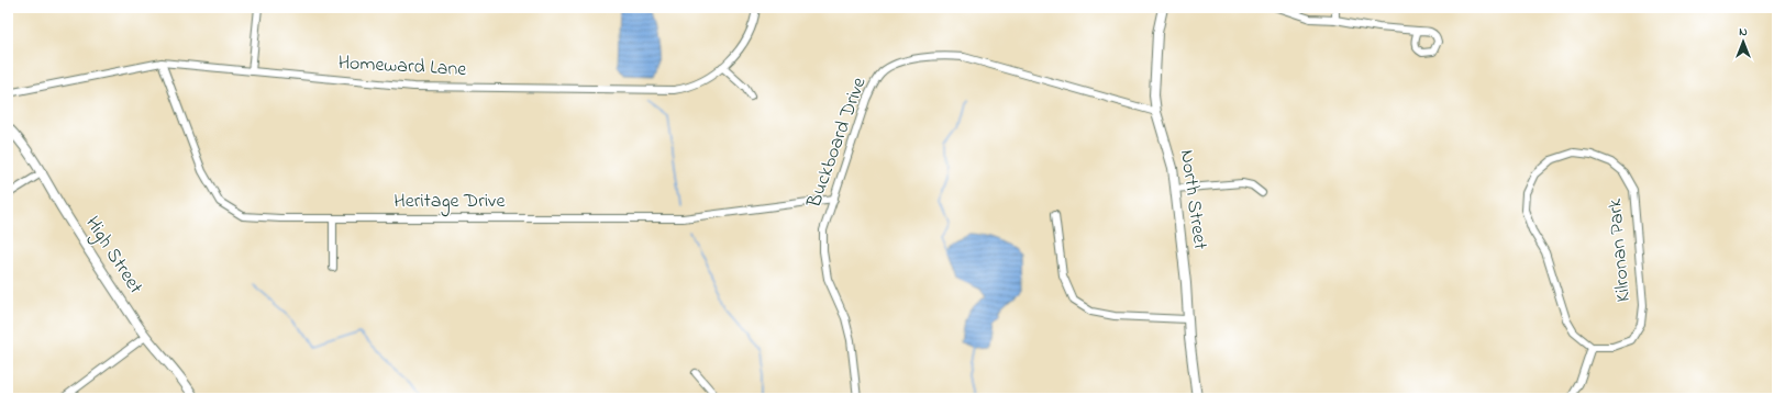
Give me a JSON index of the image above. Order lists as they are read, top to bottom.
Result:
{
  "streets": {
    "street": [
      "Homeward Lane",
      "Buckboard Drive",
      "North Street",
      "Heritage Drive",
      "Kilronan Park",
      "High Street"
    ]
  },
  "crossings": [
    ["Homeward Lane", "Heritage Drive"],
    ["Buckboard Drive", "North Street"],
    ["Buckboard Drive", "Heritage Drive"]
  ],
  "north": "top"
}
